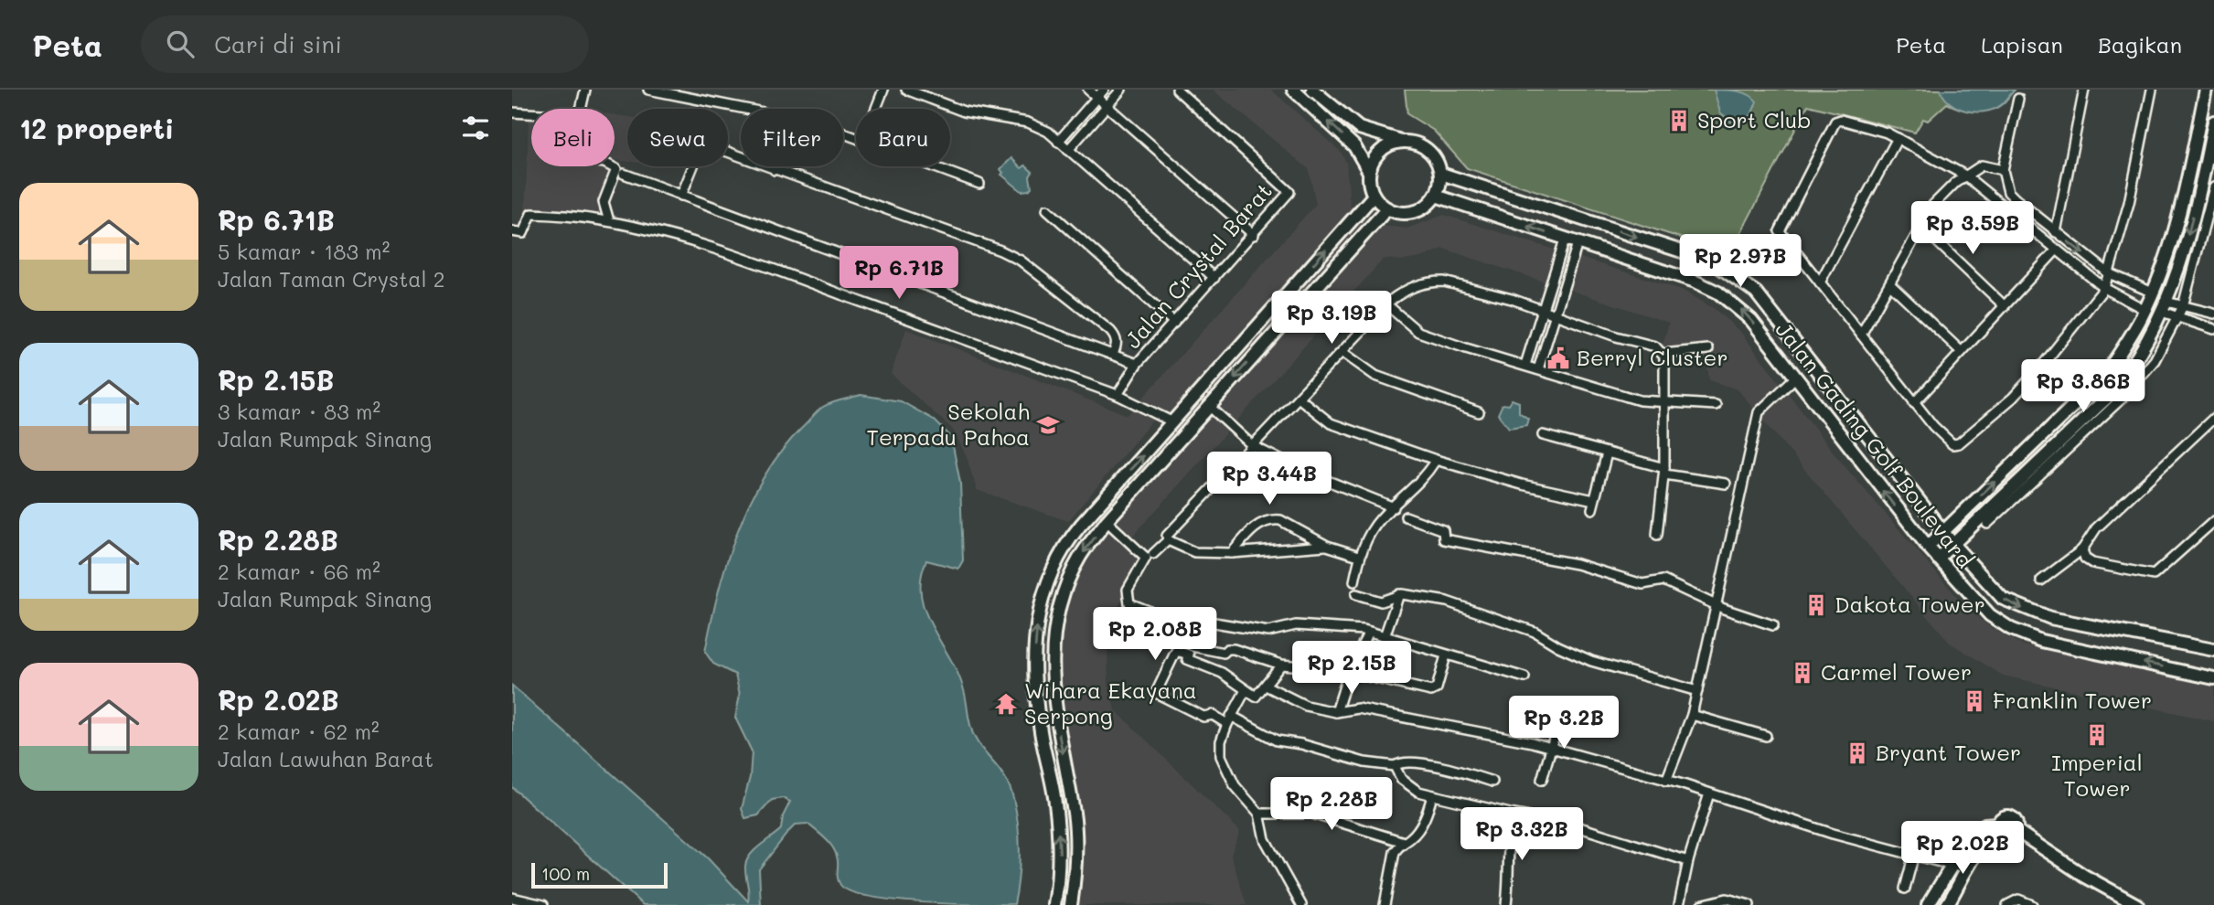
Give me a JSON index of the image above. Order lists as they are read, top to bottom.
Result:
{
  "streets": {
    "street": ["Jalan Crystal Barat", "Jalan Gading Golf Boulevard"]
  },
  "places": {
    "building": [
      "Sport Club",
      "Dakota Tower",
      "Carmel Tower",
      "Franklin Tower",
      "Imperial Tower",
      "Bryant Tower"
    ],
    "public building": ["Berryl Cluster"],
    "school or university": ["Sekolah Terpadu Pahoa"],
    "temple": ["Wihara Ekayana Serpong"]
  },
  "scale_bar": "100 m",
  "page": {
    "header": "Peta",
    "search": "Cari di sini",
    "nav": ["Peta", "Lapisan", "Bagikan"],
    "heading": "12 properti",
    "chip": [
      "Beli",
      "Sewa",
      "Filter",
      "Baru"
    ],
    "list": [
      {
        "name": "Rp 6.71B",
        "note": "5 kamar · 183 m² · Jalan Taman Crystal 2"
      },
      {
        "name": "Rp 2.15B",
        "note": "3 kamar · 83 m² · Jalan Rumpak Sinang"
      },
      {
        "name": "Rp 2.28B",
        "note": "2 kamar · 66 m² · Jalan Rumpak Sinang"
      },
      {
        "name": "Rp 2.02B",
        "note": "2 kamar · 62 m² · Jalan Lawuhan Barat"
      }
    ],
    "price": [
      "Rp 3.59B",
      "Rp 2.97B",
      "Rp 6.71B",
      "Rp 3.19B",
      "Rp 3.86B",
      "Rp 3.44B",
      "Rp 2.08B",
      "Rp 2.15B",
      "Rp 3.2B",
      "Rp 2.28B",
      "Rp 3.32B",
      "Rp 2.02B"
    ],
    "scale": "100 m"
  }
}
